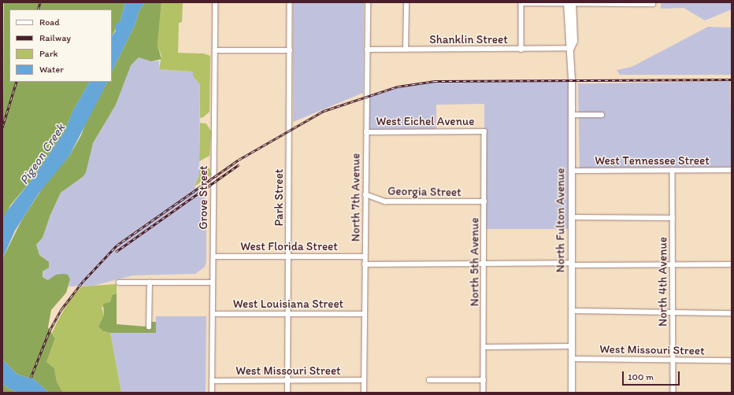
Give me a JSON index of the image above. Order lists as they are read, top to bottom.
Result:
{
  "streets": {
    "main road": ["North Fulton Avenue"],
    "street": [
      "Shanklin Street",
      "West Eichel Avenue",
      "West Tennessee Street",
      "Georgia Street",
      "Grove Street",
      "Park Street",
      "North 7th Avenue",
      "West Florida Street",
      "North 5th Avenue",
      "North 4th Avenue",
      "West Louisiana Street",
      "West Missouri Street"
    ]
  },
  "crossings": [
    ["Shanklin Street", "North 7th Avenue"],
    ["Shanklin Street", "North Fulton Avenue"],
    ["West Eichel Avenue", "North 7th Avenue"],
    ["West Eichel Avenue", "North 5th Avenue"],
    ["West Tennessee Street", "North Fulton Avenue"],
    ["West Tennessee Street", "North 4th Avenue"],
    ["Georgia Street", "North 7th Avenue"],
    ["Georgia Street", "North 5th Avenue"],
    ["Grove Street", "West Florida Street"],
    ["Grove Street", "West Louisiana Street"],
    ["Grove Street", "West Missouri Street"],
    ["Park Street", "West Florida Street"],
    ["Park Street", "West Louisiana Street"],
    ["Park Street", "West Missouri Street"],
    ["North 7th Avenue", "West Florida Street"],
    ["North 7th Avenue", "West Louisiana Street"],
    ["North 7th Avenue", "West Missouri Street"],
    ["North Fulton Avenue", "West Missouri Street"],
    ["North 4th Avenue", "West Missouri Street"]
  ],
  "water": ["Pigeon Creek"],
  "legend": [
    "Road",
    "Railway",
    "Park",
    "Water"
  ],
  "scale_bar": "100 m"
}
